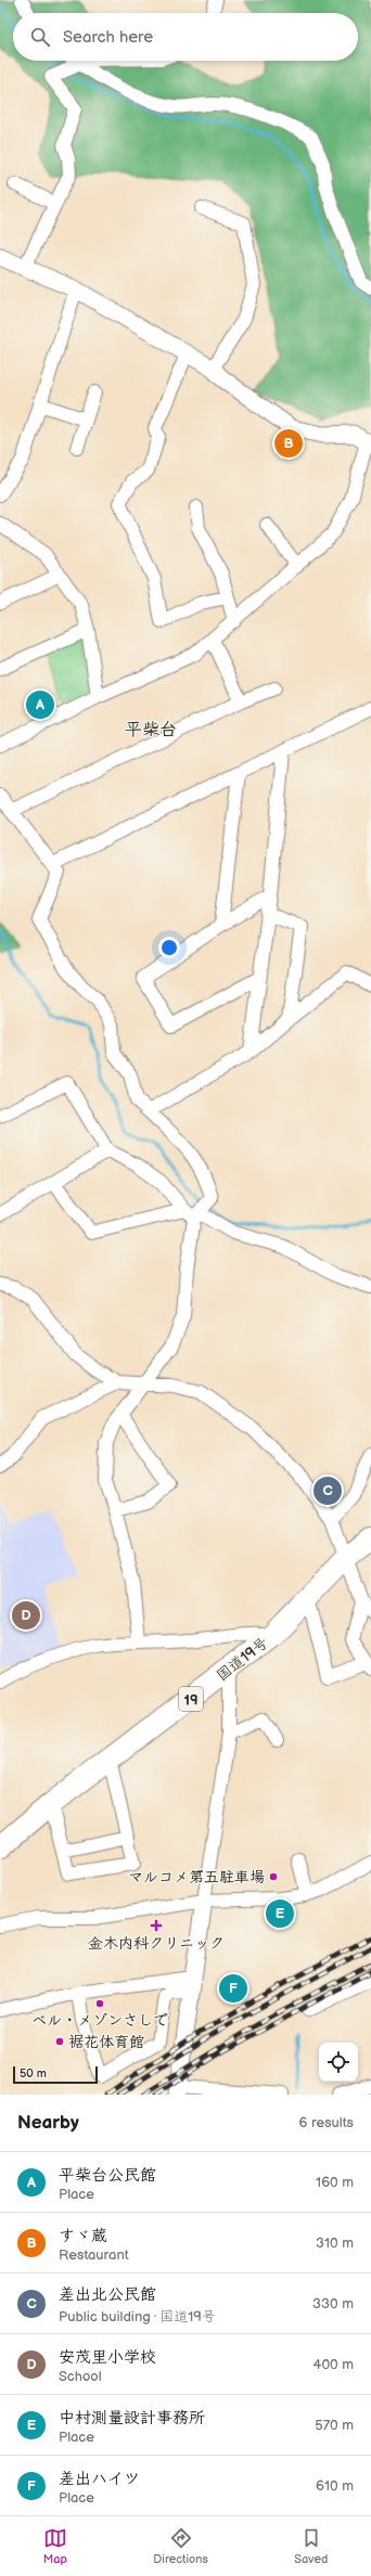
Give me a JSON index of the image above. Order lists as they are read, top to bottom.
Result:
{
  "streets": {
    "highway": ["国道19号", "19"]
  },
  "districts": ["平柴台"],
  "places": {
    "other": ["マルコメ第五駐車場", "ベル・メゾンさしで", "裾花体育館"],
    "health": ["金木内科クリニック"]
  },
  "scale_bar": "50 m",
  "page": {
    "search": "Search here",
    "pins": [
      "B",
      "A",
      "C",
      "D",
      "E",
      "F"
    ],
    "scale": "50 m",
    "heading": ["Nearby", "6 results"],
    "list": [
      {
        "mark": "A",
        "name": "平柴台公民館",
        "note": "Place",
        "value": "160 m"
      },
      {
        "mark": "B",
        "name": "すゞ蔵",
        "note": "Restaurant",
        "value": "310 m"
      },
      {
        "mark": "C",
        "name": "差出北公民館",
        "note": "Public building · 国道19号",
        "value": "330 m"
      },
      {
        "mark": "D",
        "name": "安茂里小学校",
        "note": "School",
        "value": "400 m"
      },
      {
        "mark": "E",
        "name": "中村測量設計事務所",
        "note": "Place",
        "value": "570 m"
      },
      {
        "mark": "F",
        "name": "差出ハイツ",
        "note": "Place",
        "value": "610 m"
      }
    ],
    "nav": ["Map", "Directions", "Saved"]
  }
}
